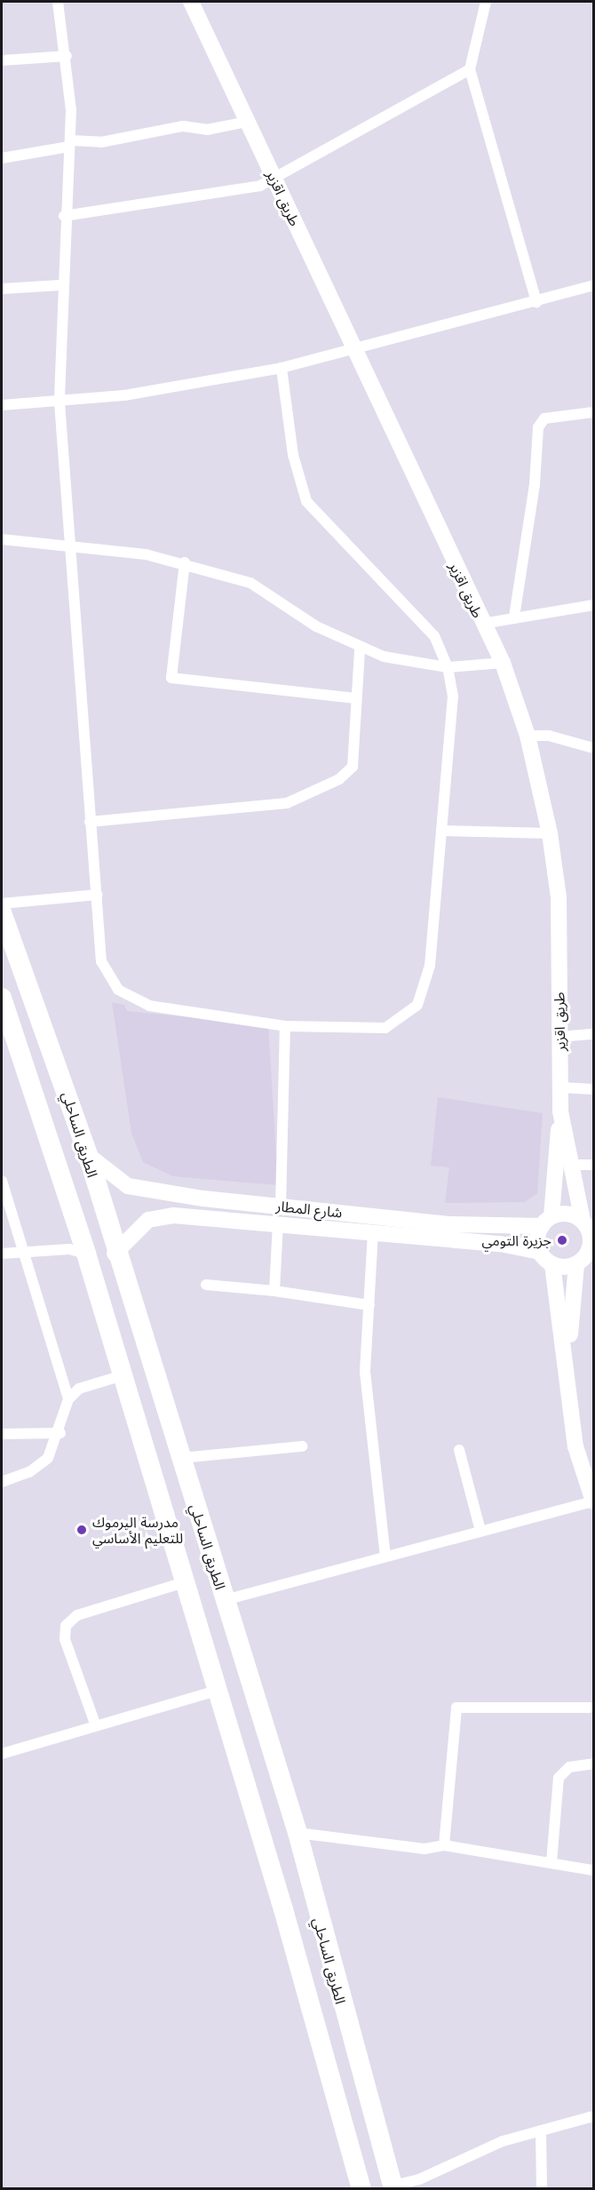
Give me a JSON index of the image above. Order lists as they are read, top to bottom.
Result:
{
  "streets": {
    "highway": ["الطريق الساحلي"],
    "street": ["طريق اقزير", "شارع المطار"]
  },
  "crossings": [
    ["طريق اقزير", "شارع المطار"],
    ["الطريق الساحلي", "شارع المطار"]
  ],
  "places": ["جزيرة التومي", "مدرسة اليرموك للتعليم الأساسي"]
}
